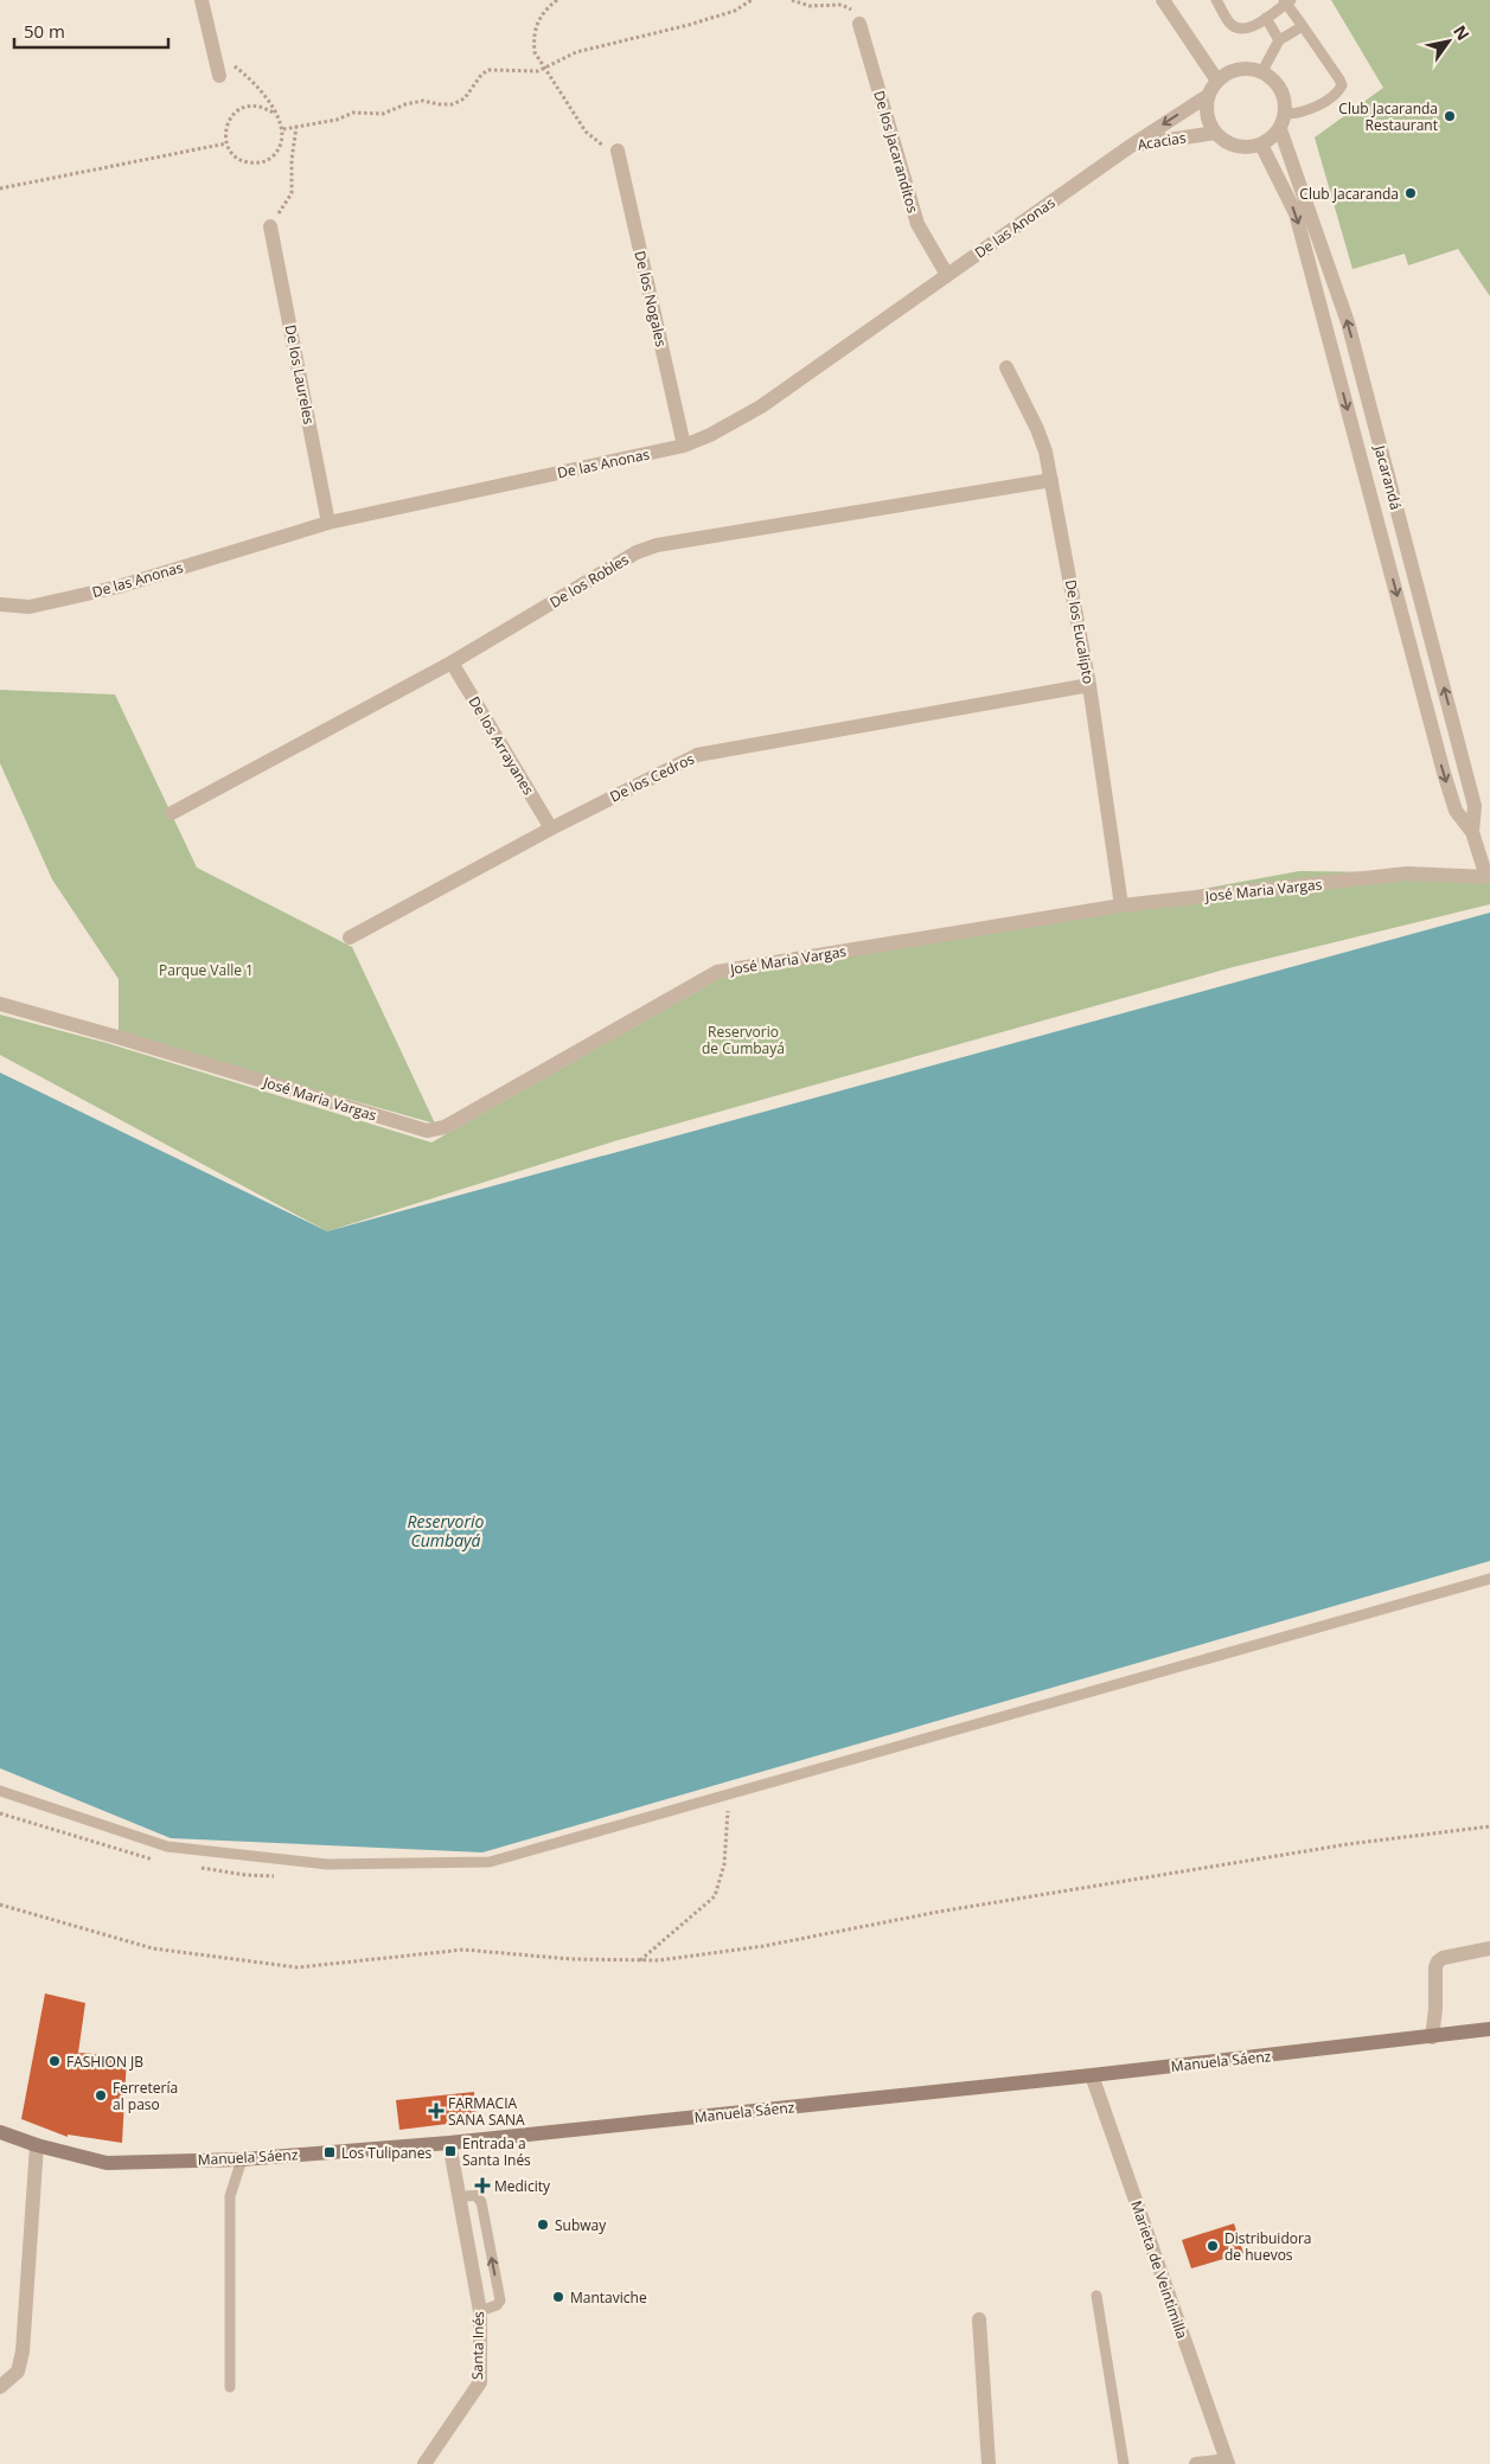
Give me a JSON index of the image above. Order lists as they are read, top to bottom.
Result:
{
  "streets": {
    "street": [
      "Acacias",
      "De los Jacaranditos",
      "De las Anonas",
      "De los Nogales",
      "De los Laureles",
      "Jacarandá",
      "De los Robles",
      "De los Eucalipto",
      "De los Arrayanes",
      "De los Cedros",
      "José Maria Vargas",
      "Manuela Sáenz",
      "Marieta de Veintimilla",
      "Santa Inés"
    ]
  },
  "crossings": [
    ["Acacias", "De las Anonas"],
    ["Acacias", "Jacarandá"],
    ["De los Jacaranditos", "De las Anonas"],
    ["De las Anonas", "De los Nogales"],
    ["De las Anonas", "De los Laureles"],
    ["Jacarandá", "José Maria Vargas"],
    ["De los Robles", "De los Eucalipto"],
    ["De los Robles", "De los Arrayanes"],
    ["De los Eucalipto", "De los Cedros"],
    ["De los Eucalipto", "José Maria Vargas"],
    ["De los Arrayanes", "De los Cedros"],
    ["Manuela Sáenz", "Marieta de Veintimilla"],
    ["Manuela Sáenz", "Santa Inés"]
  ],
  "water": ["Reservorio Cumbayá"],
  "parks": ["Parque Valle 1", "Reservorio de Cumbayá"],
  "places": {
    "other": [
      "Club Jacaranda Restaurant",
      "Club Jacaranda",
      "FASHION JB",
      "Ferretería al paso",
      "Subway",
      "Distribuidora de huevos",
      "Mantaviche"
    ],
    "health": ["FARMACIA SANA SANA", "Medicity"],
    "transit": ["Entrada a Santa Inés", "Los Tulipanes"]
  },
  "scale_bar": "50 m",
  "north": "top right"
}
